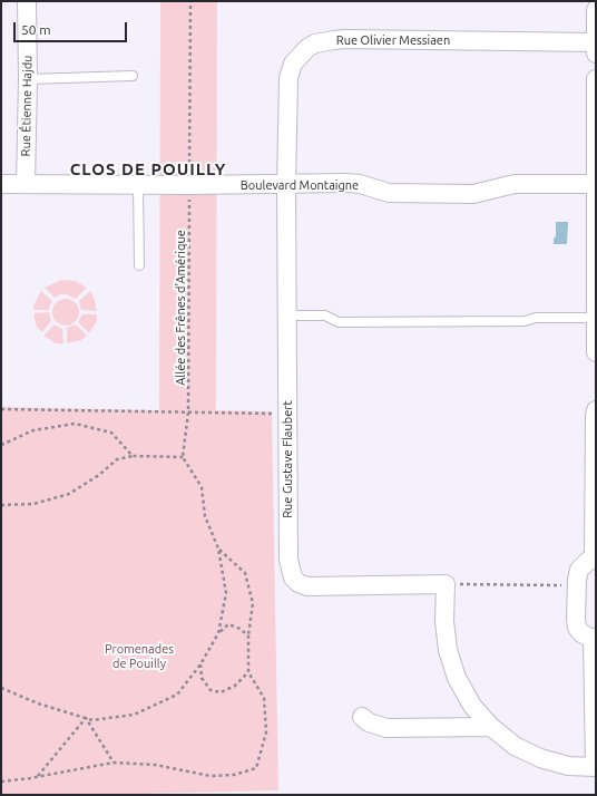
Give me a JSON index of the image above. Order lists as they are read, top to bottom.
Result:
{
  "streets": {
    "street": [
      "Rue Olivier Messiaen",
      "Rue Étienne Hajdu",
      "Boulevard Montaigne",
      "Rue Gustave Flaubert"
    ],
    "path": ["Allée des Frênes d'Amérique"]
  },
  "crossings": [
    ["Rue Olivier Messiaen", "Boulevard Montaigne"],
    ["Rue Olivier Messiaen", "Rue Gustave Flaubert"],
    ["Rue Étienne Hajdu", "Boulevard Montaigne"],
    ["Boulevard Montaigne", "Allée des Frênes d'Amérique"],
    ["Boulevard Montaigne", "Rue Gustave Flaubert"]
  ],
  "districts": ["CLOS DE POUILLY"],
  "parks": ["Promenades de Pouilly"],
  "scale_bar": "50 m"
}
